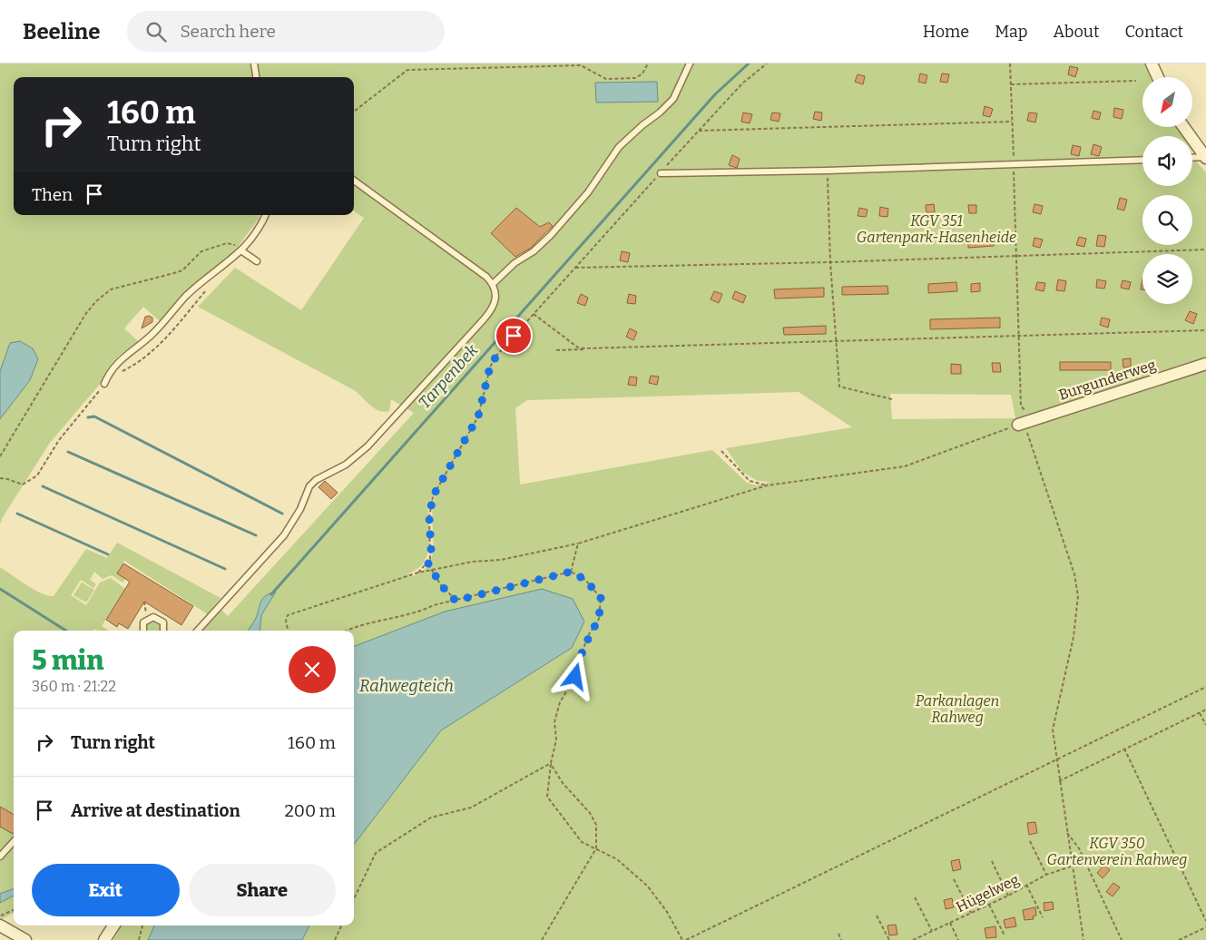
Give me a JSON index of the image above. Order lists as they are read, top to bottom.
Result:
{
  "streets": {
    "street": ["Burgunderweg"],
    "path": ["Hügelweg"]
  },
  "water": ["Tarpenbek", "Rahwegteich"],
  "parks": ["KGV 351 Gartenpark-Hasenheide", "Parkanlagen Rahweg", "KGV 350 Gartenverein Rahweg"],
  "north": "bottom left",
  "page": {
    "header": "Beeline",
    "search": "Search here",
    "nav": [
      "Home",
      "Map",
      "About",
      "Contact"
    ],
    "turn": ["160 m", "Turn right"],
    "then": "Then",
    "heading": ["5 min", "360 m · 21:22"],
    "list": [
      {
        "name": "Turn right",
        "value": "160 m"
      },
      {
        "name": "Arrive at destination",
        "value": "200 m"
      }
    ],
    "buttons": ["Exit", "Share"]
  }
}
